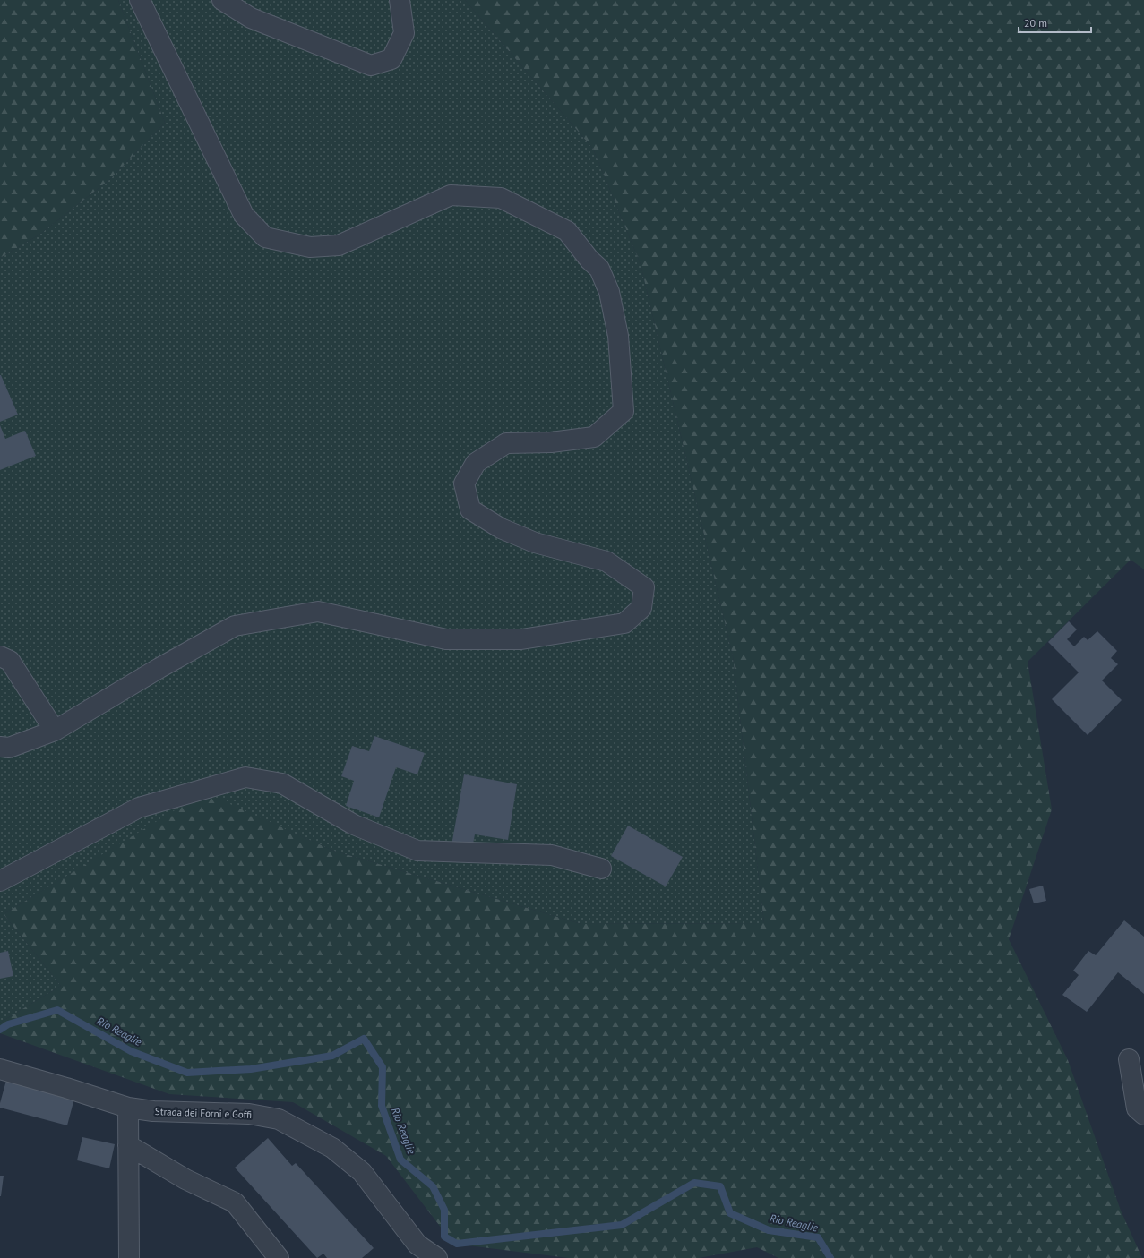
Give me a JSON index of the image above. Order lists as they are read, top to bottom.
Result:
{
  "streets": {
    "street": ["Strada dei Forni e Goffi"]
  },
  "water": ["Rio Reaglie"],
  "scale_bar": "20 m"
}
